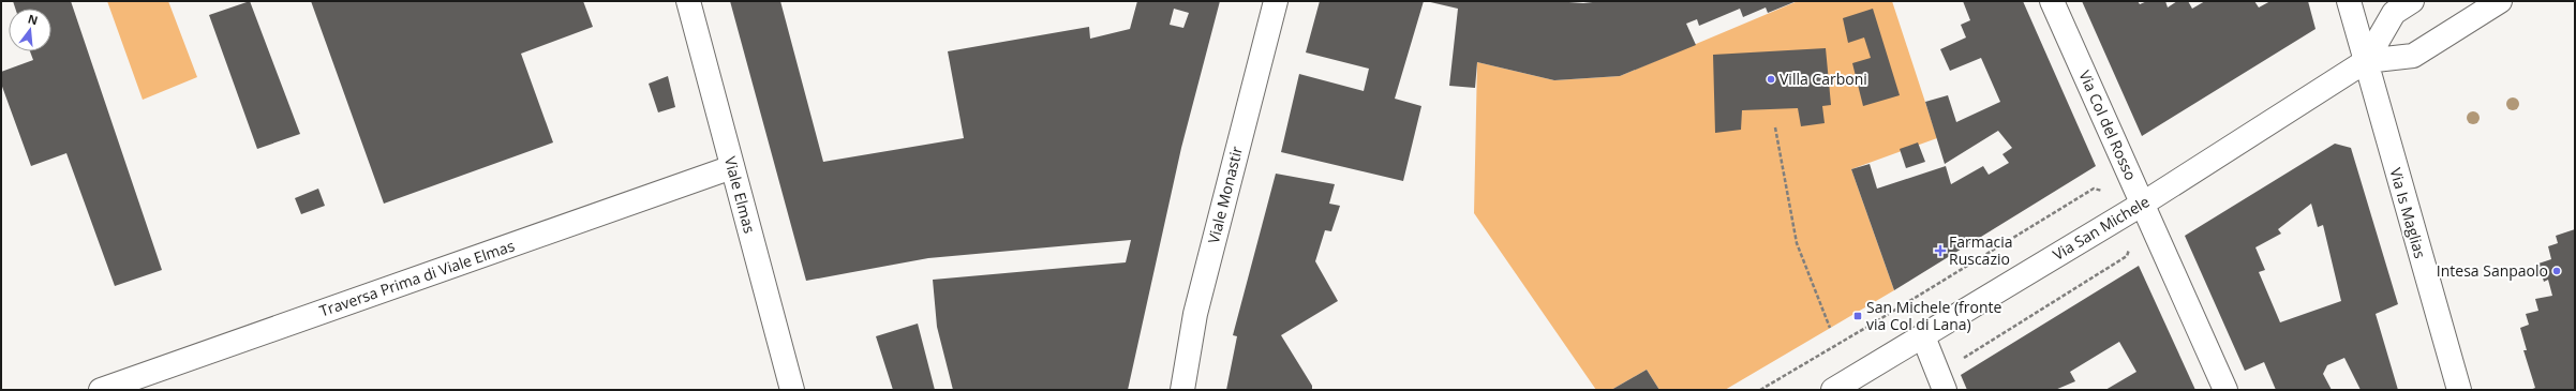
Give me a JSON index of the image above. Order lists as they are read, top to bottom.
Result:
{
  "streets": {
    "street": [
      "Via Col del Rosso",
      "Viale Elmas",
      "Viale Monastir",
      "Via Is Maglias",
      "Via San Michele",
      "Traversa Prima di Viale Elmas"
    ]
  },
  "crossings": [
    ["Via Col del Rosso", "Via San Michele"],
    ["Viale Elmas", "Traversa Prima di Viale Elmas"],
    ["Via Is Maglias", "Via San Michele"]
  ],
  "places": {
    "other": ["Villa Carboni", "Intesa Sanpaolo"],
    "health": ["Farmacia Ruscazio"],
    "transit": ["San Michele (fronte via Col di Lana)"]
  },
  "north": "top"
}
